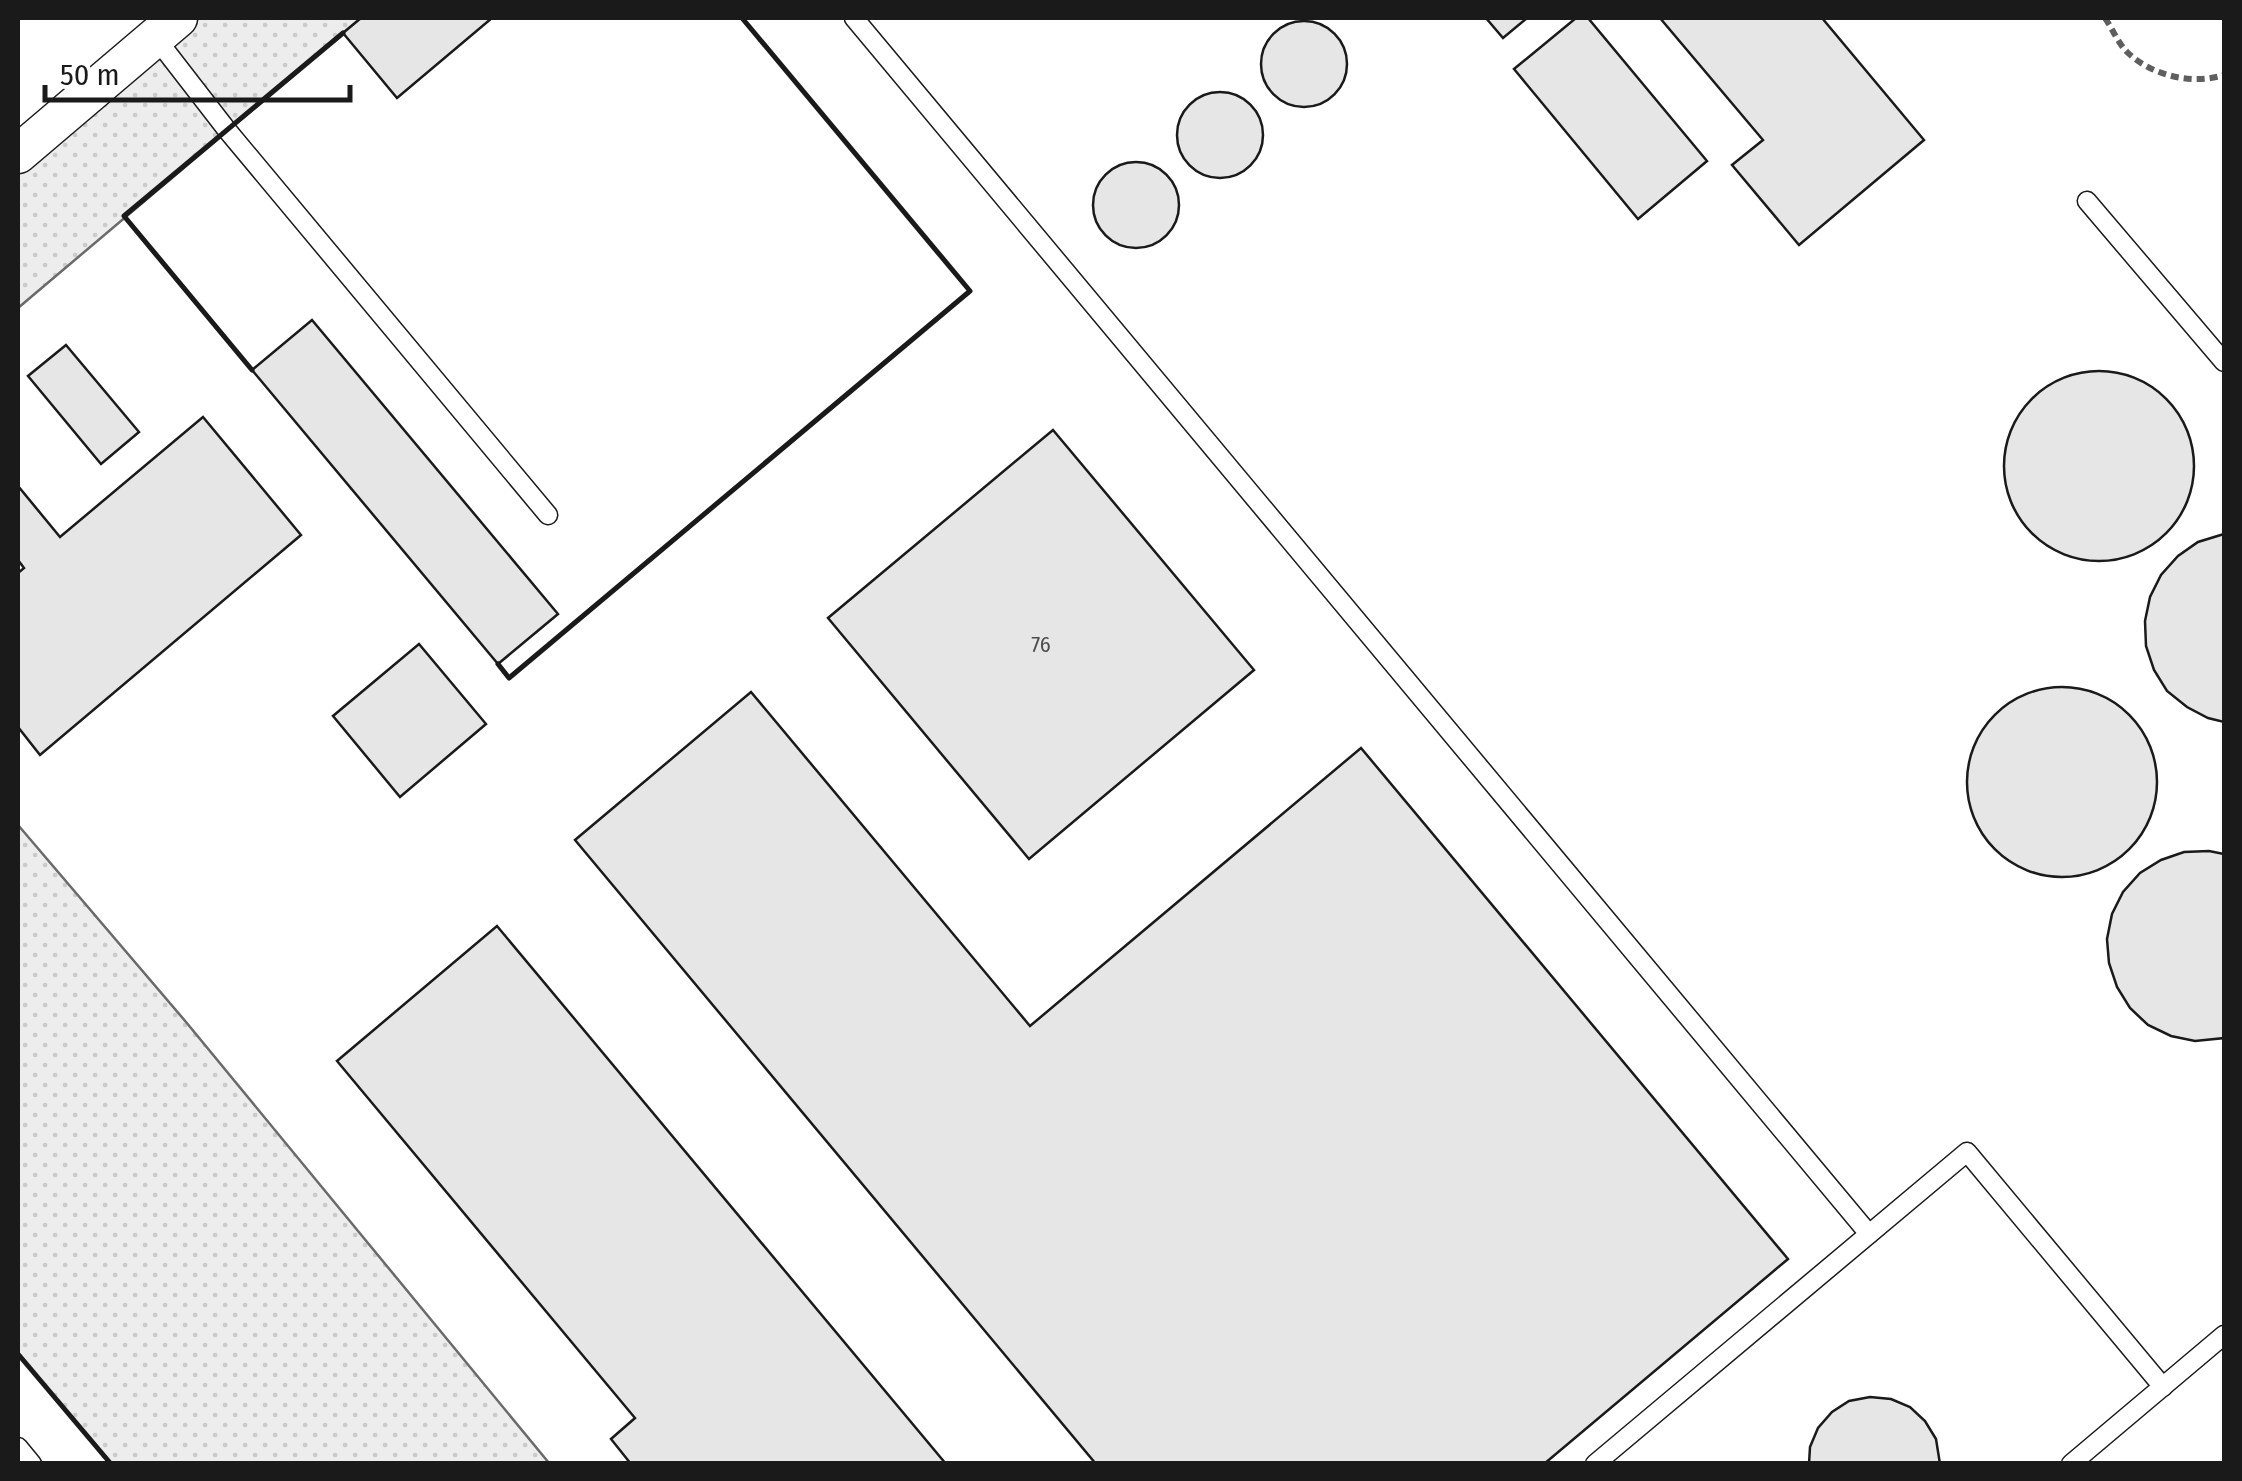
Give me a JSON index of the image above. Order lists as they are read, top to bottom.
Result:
{
  "house_numbers": ["76"],
  "scale_bar": "50 m"
}
